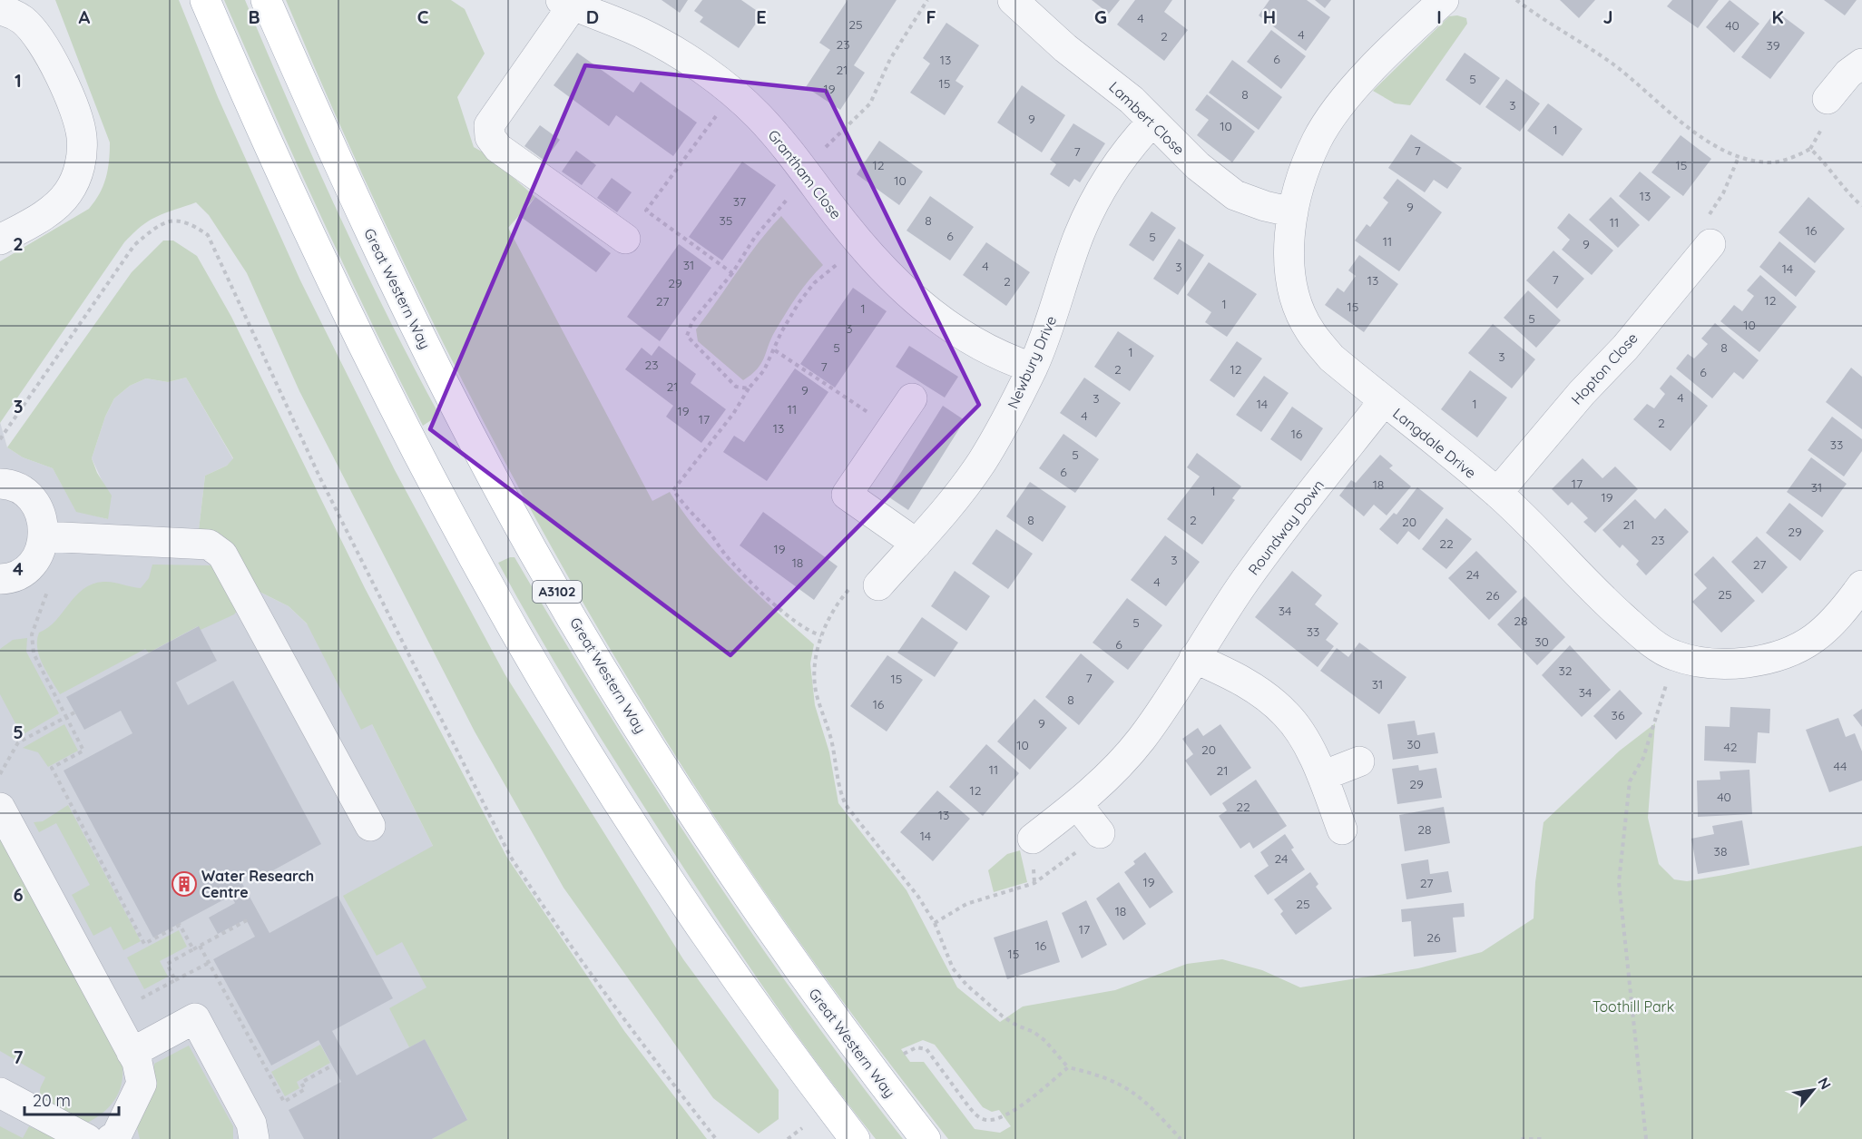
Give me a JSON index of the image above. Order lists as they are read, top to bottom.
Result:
{
  "streets": {
    "main road": ["Great Western Way", "A3102"],
    "street": [
      "Lambert Close",
      "Grantham Close",
      "Newbury Drive",
      "Hopton Close",
      "Langdale Drive",
      "Roundway Down"
    ]
  },
  "crossings": [
    ["Lambert Close", "Newbury Drive"],
    ["Lambert Close", "Langdale Drive"],
    ["Grantham Close", "Newbury Drive"],
    ["Hopton Close", "Langdale Drive"],
    ["Langdale Drive", "Roundway Down"]
  ],
  "parks": ["Toothill Park"],
  "places": {
    "building": ["Water Research Centre"]
  },
  "house_numbers": [
    "4",
    "25",
    "40",
    "4",
    "2",
    "23",
    "39",
    "6",
    "13",
    "21",
    "5",
    "15",
    "19",
    "8",
    "3",
    "9",
    "10",
    "1",
    "7",
    "7",
    "12",
    "15",
    "10",
    "13",
    "37",
    "9",
    "35",
    "8",
    "11",
    "16",
    "6",
    "5",
    "11",
    "9",
    "31",
    "4",
    "3",
    "14",
    "7",
    "13",
    "2",
    "29",
    "12",
    "27",
    "1",
    "15",
    "1",
    "5",
    "10",
    "3",
    "5",
    "8",
    "1",
    "3",
    "23",
    "7",
    "2",
    "12",
    "6",
    "21",
    "9",
    "4",
    "3",
    "14",
    "1",
    "11",
    "19",
    "4",
    "17",
    "2",
    "13",
    "16",
    "33",
    "5",
    "6",
    "17",
    "18",
    "31",
    "1",
    "19",
    "8",
    "2",
    "20",
    "21",
    "29",
    "23",
    "22",
    "19",
    "3",
    "18",
    "27",
    "24",
    "4",
    "25",
    "26",
    "34",
    "28",
    "5",
    "33",
    "30",
    "6",
    "32",
    "7",
    "15",
    "31",
    "34",
    "8",
    "16",
    "36",
    "9",
    "30",
    "10",
    "42",
    "20",
    "44",
    "11",
    "21",
    "29",
    "12",
    "40",
    "22",
    "13",
    "28",
    "14",
    "38",
    "24",
    "19",
    "27",
    "25",
    "18",
    "17",
    "26",
    "16",
    "15"
  ],
  "scale_bar": "20 m",
  "north": "top right",
  "grid": {
    "columns": [
      "A",
      "B",
      "C",
      "D",
      "E",
      "F",
      "G",
      "H",
      "I",
      "J",
      "K"
    ],
    "rows": [
      "1",
      "2",
      "3",
      "4",
      "5",
      "6",
      "7"
    ]
  }
}
